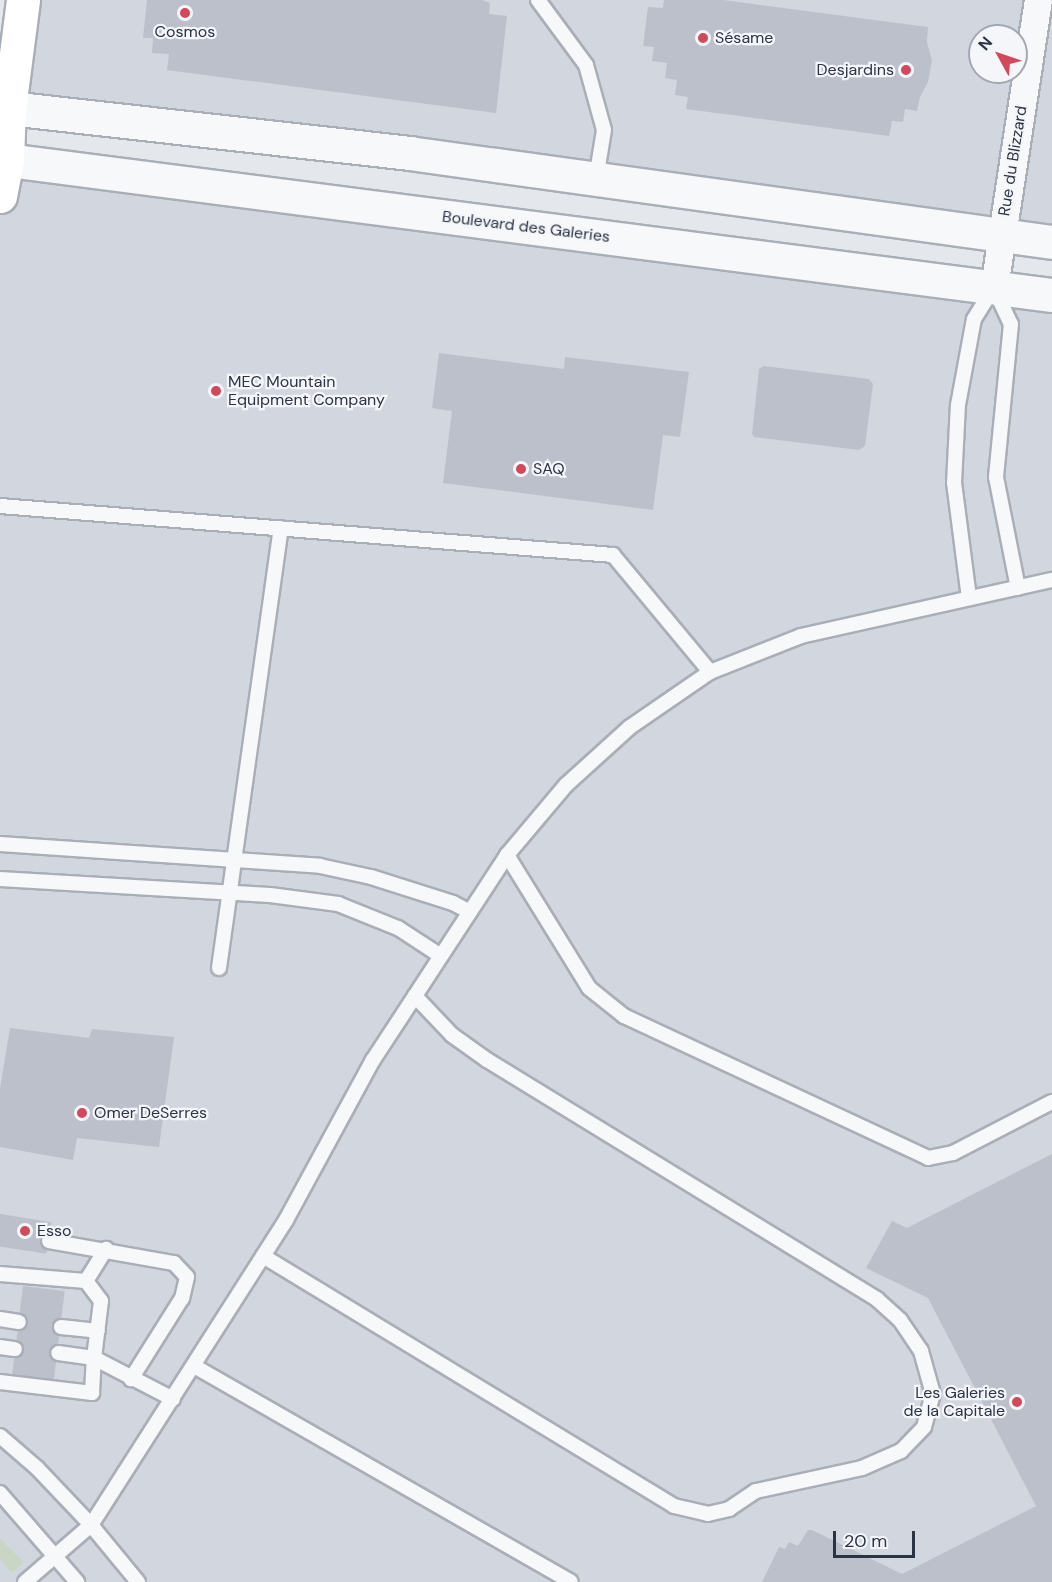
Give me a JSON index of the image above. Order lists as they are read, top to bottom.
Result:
{
  "streets": {
    "street": ["Rue du Blizzard", "Boulevard des Galeries"]
  },
  "crossings": [
    ["Rue du Blizzard", "Boulevard des Galeries"]
  ],
  "places": [
    "Cosmos",
    "Sésame",
    "Desjardins",
    "MEC Mountain Equipment Company",
    "SAQ",
    "Omer DeSerres",
    "Esso",
    "Les Galeries de la Capitale"
  ],
  "scale_bar": "20 m",
  "north": "top left"
}
